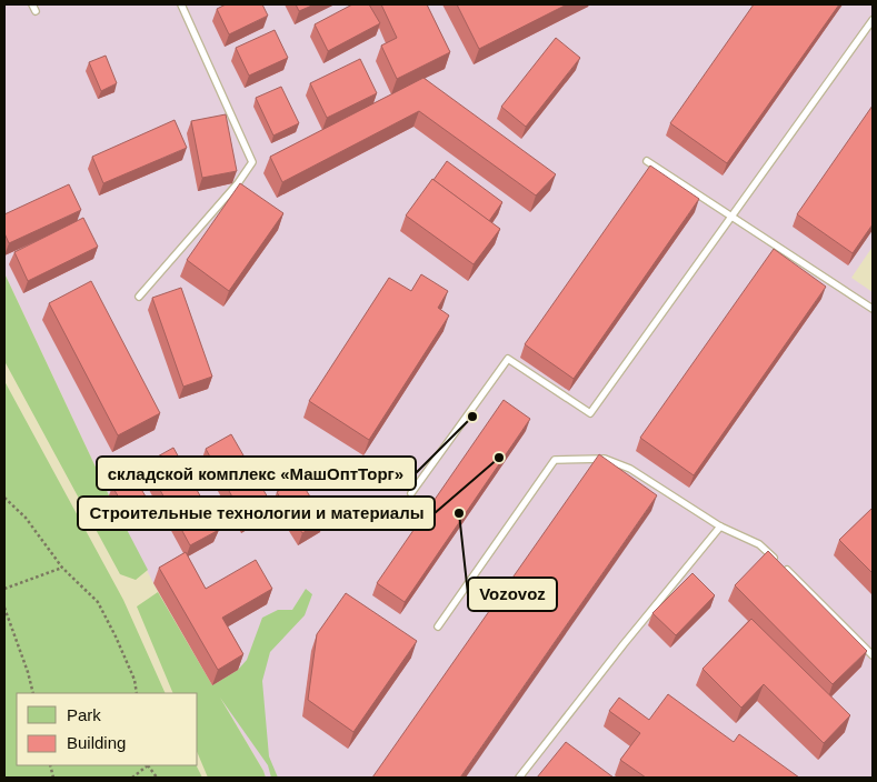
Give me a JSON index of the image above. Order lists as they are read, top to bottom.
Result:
{
  "places": ["складской комплекс «МашОптТорг»", "Строительные технологии и материалы", "Vozovoz"],
  "legend": ["Park", "Building"]
}
